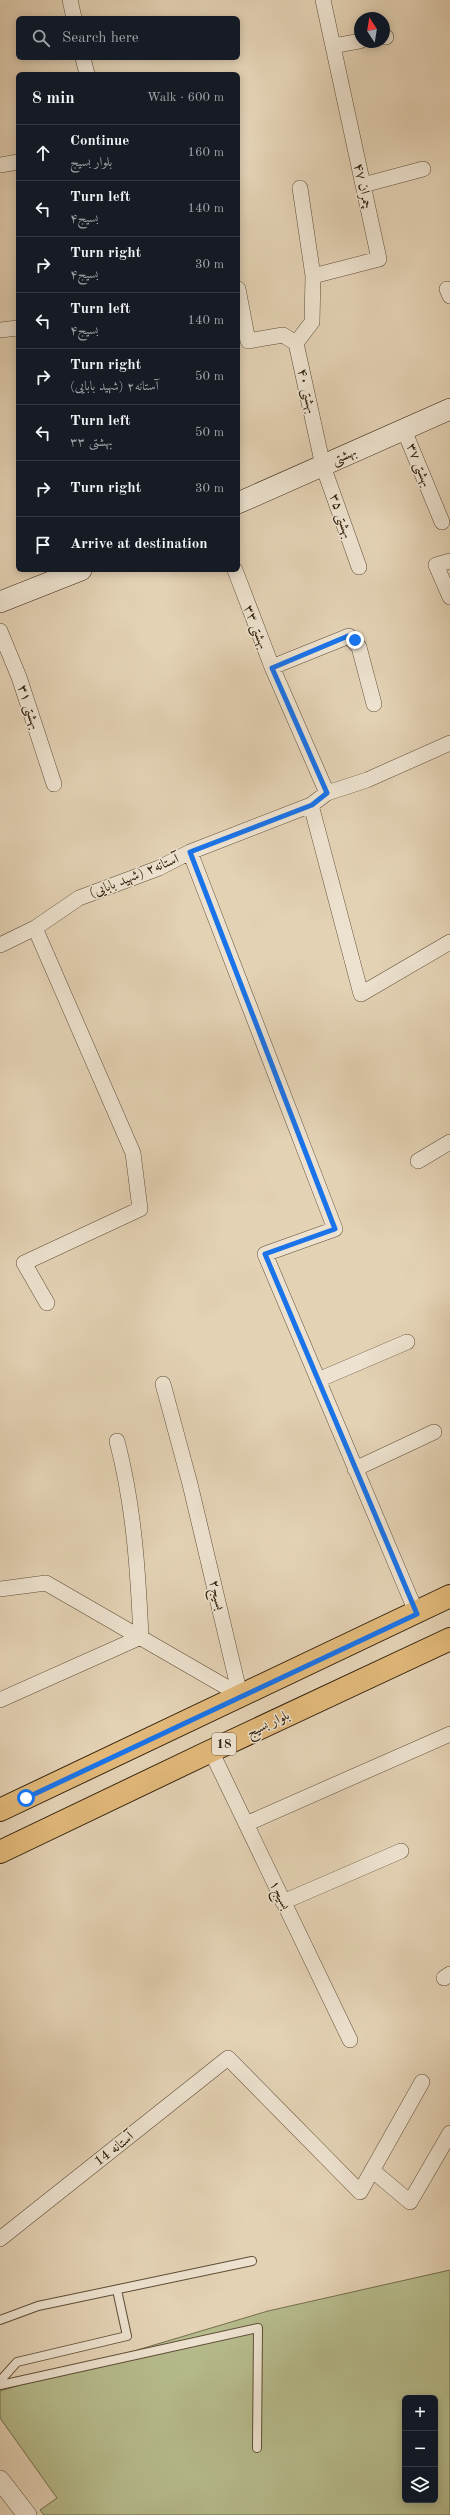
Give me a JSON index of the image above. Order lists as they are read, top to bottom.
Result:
{
  "streets": {
    "main road": ["بهشتی", "بلوار بسیج", "18"],
    "street": [
      "چمران ۴۷",
      "بهشتی ۴۰",
      "بهشتی ۳۷",
      "بهشتی ۳۵",
      "بهشتی ۳۳",
      "بهشتی ۳۱",
      "آستانه۲ (شهید بابایی)",
      "بسیج۲",
      "بسیج۱",
      "آستانه 14"
    ]
  },
  "crossings": [
    ["بهشتی ۴۰", "بهشتی"],
    ["بهشتی ۴۰", "بهشتی ۳۵"],
    ["بهشتی", "بهشتی ۳۷"],
    ["بهشتی", "بهشتی ۳۵"],
    ["بهشتی ۳۳", "آستانه۲ (شهید بابایی)"],
    ["بلوار بسیج", "بسیج۱"]
  ],
  "north": "top",
  "page": {
    "search": "Search here",
    "heading": ["8 min", "Walk · 600 m"],
    "list": [
      ["Continue", "بلوار بسیج", "160 m"],
      ["Turn left", "بسیج۴", "140 m"],
      ["Turn right", "بسیج۴", "30 m"],
      ["Turn left", "بسیج۴", "140 m"],
      ["Turn right", "آستانه۲ (شهید بابایی)", "50 m"],
      ["Turn left", "بهشتی ۳۳", "50 m"],
      ["Turn right", "30 m"],
      "Arrive at destination"
    ],
    "map_buttons": ["+", "−"]
  }
}
